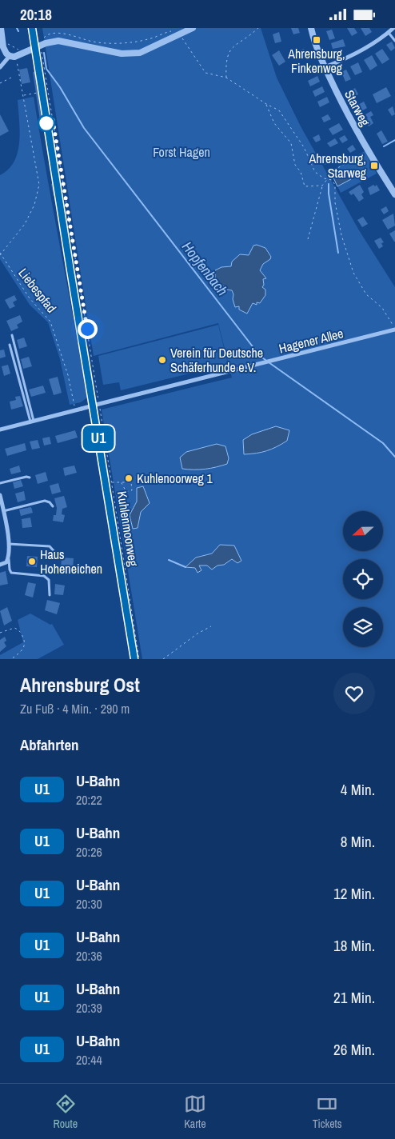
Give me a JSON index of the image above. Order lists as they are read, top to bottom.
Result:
{
  "streets": {
    "street": ["Starweg", "Hagener Allee"],
    "path": ["Liebespfad", "Kuhlenmoorweg"]
  },
  "crossings": [
    ["Liebespfad", "Hagener Allee"],
    ["Hagener Allee", "Kuhlenmoorweg"]
  ],
  "water": ["Hopfenbach"],
  "parks": ["Forst Hagen"],
  "places": {
    "transit": ["Ahrensburg, Finkenweg", "Ahrensburg, Starweg"],
    "other": ["Verein für Deutsche Schäferhunde e.V.", "Kuhlenoorweg 1", "Haus Hoheneichen"]
  },
  "lines": ["metro line U1"],
  "north": "left",
  "page": {
    "status": "20:18",
    "on_map": "U1",
    "heading": [
      ["Ahrensburg Ost", "Zu Fuß · 4 Min. · 290 m"],
      "Abfahrten"
    ],
    "list": [
      {
        "mark": "U1",
        "name": "U-Bahn",
        "note": "20:22",
        "value": "4 Min."
      },
      {
        "mark": "U1",
        "name": "U-Bahn",
        "note": "20:26",
        "value": "8 Min."
      },
      {
        "mark": "U1",
        "name": "U-Bahn",
        "note": "20:30",
        "value": "12 Min."
      },
      {
        "mark": "U1",
        "name": "U-Bahn",
        "note": "20:36",
        "value": "18 Min."
      },
      {
        "mark": "U1",
        "name": "U-Bahn",
        "note": "20:39",
        "value": "21 Min."
      },
      {
        "mark": "U1",
        "name": "U-Bahn",
        "note": "20:44",
        "value": "26 Min."
      }
    ],
    "tabs": ["Route", "Karte", "Tickets"]
  }
}
